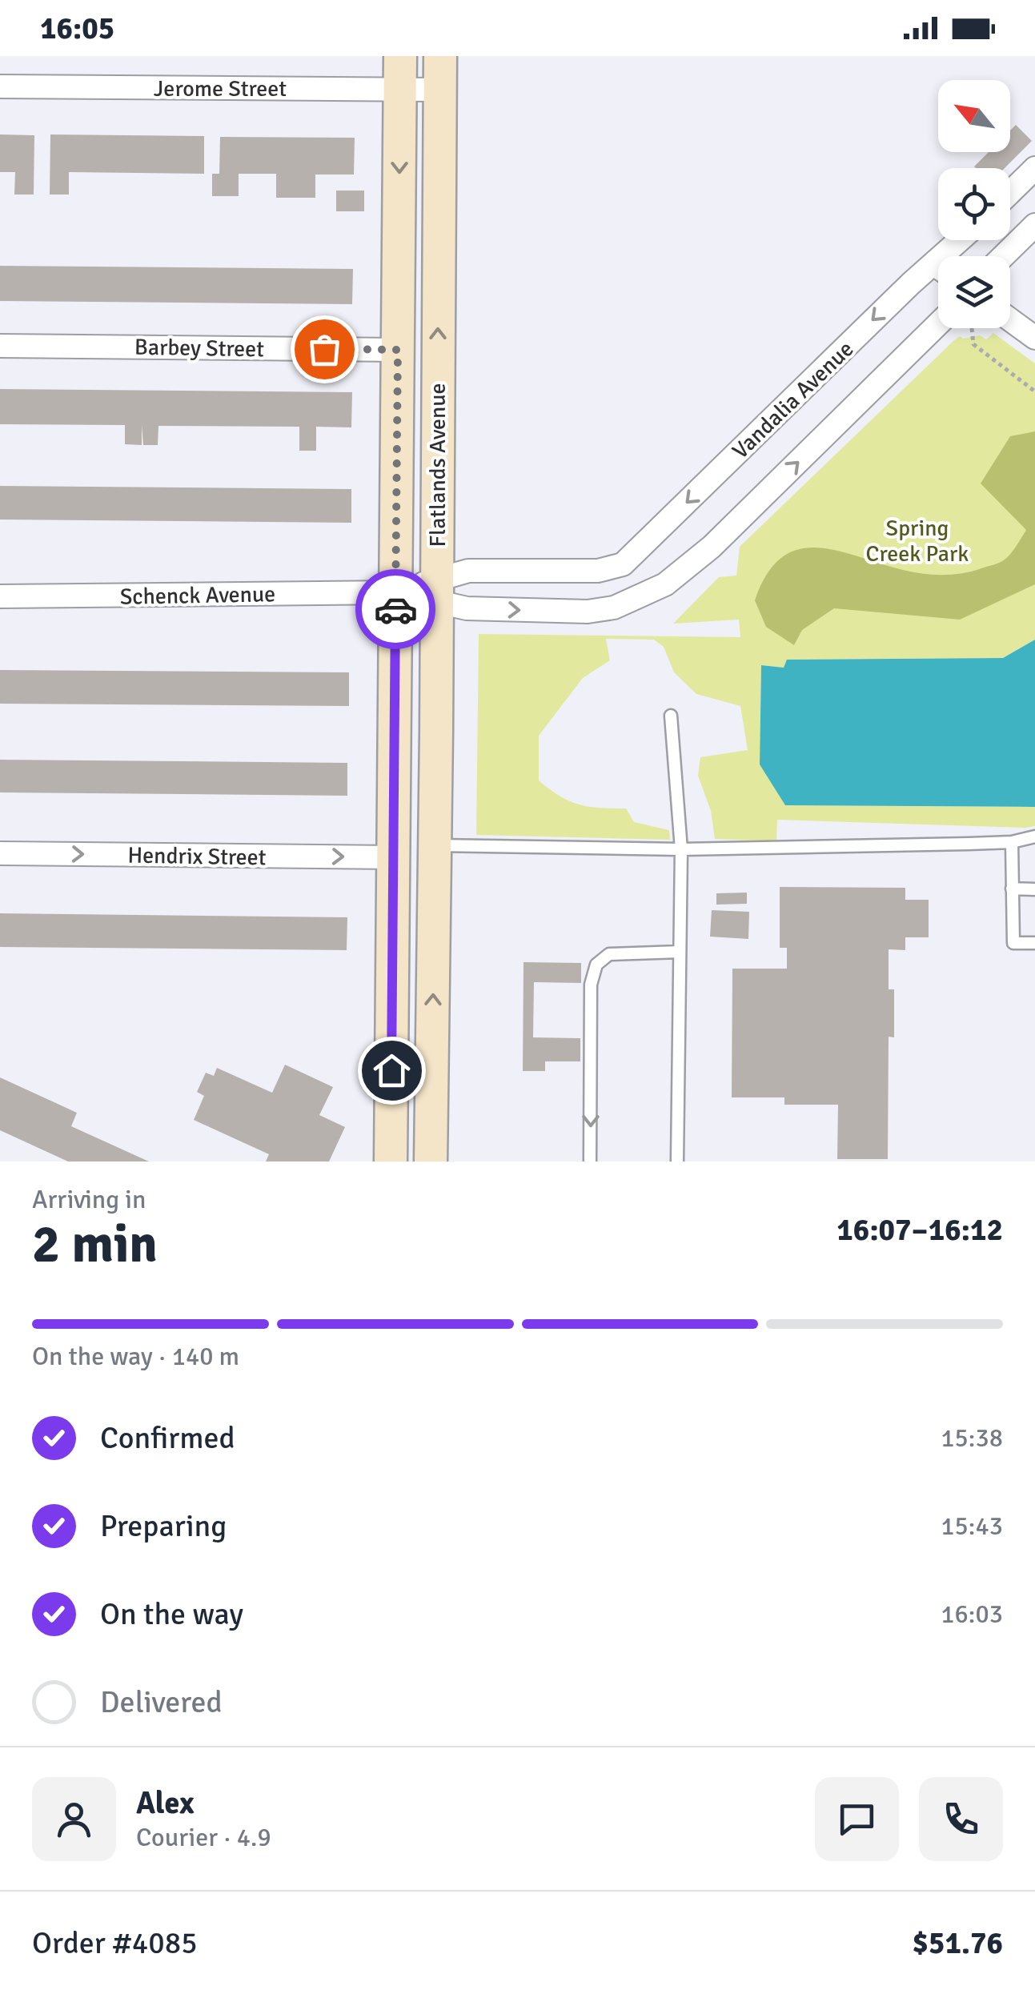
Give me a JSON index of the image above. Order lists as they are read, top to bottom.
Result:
{
  "streets": {
    "main road": ["Flatlands Avenue"],
    "street": [
      "Jerome Street",
      "Barbey Street",
      "Vandalia Avenue",
      "Schenck Avenue",
      "Hendrix Street"
    ]
  },
  "crossings": [
    ["Jerome Street", "Flatlands Avenue"],
    ["Barbey Street", "Flatlands Avenue"],
    ["Vandalia Avenue", "Flatlands Avenue"],
    ["Vandalia Avenue", "Schenck Avenue"],
    ["Flatlands Avenue", "Schenck Avenue"],
    ["Flatlands Avenue", "Hendrix Street"]
  ],
  "one_way": ["Vandalia Avenue", "Schenck Avenue", "Hendrix Street"],
  "parks": ["Spring Creek Park"],
  "north": "top left",
  "page": {
    "status": "16:05",
    "heading": ["2 min", "Arriving in", "16:07–16:12"],
    "panel": [
      "Alex",
      "Courier · 4.9",
      "Order #4085",
      "$51.76"
    ],
    "bar": "On the way · 140 m",
    "list": [
      ["Confirmed", "15:38"],
      ["Preparing", "15:43"],
      ["On the way", "16:03"],
      "Delivered"
    ]
  }
}
